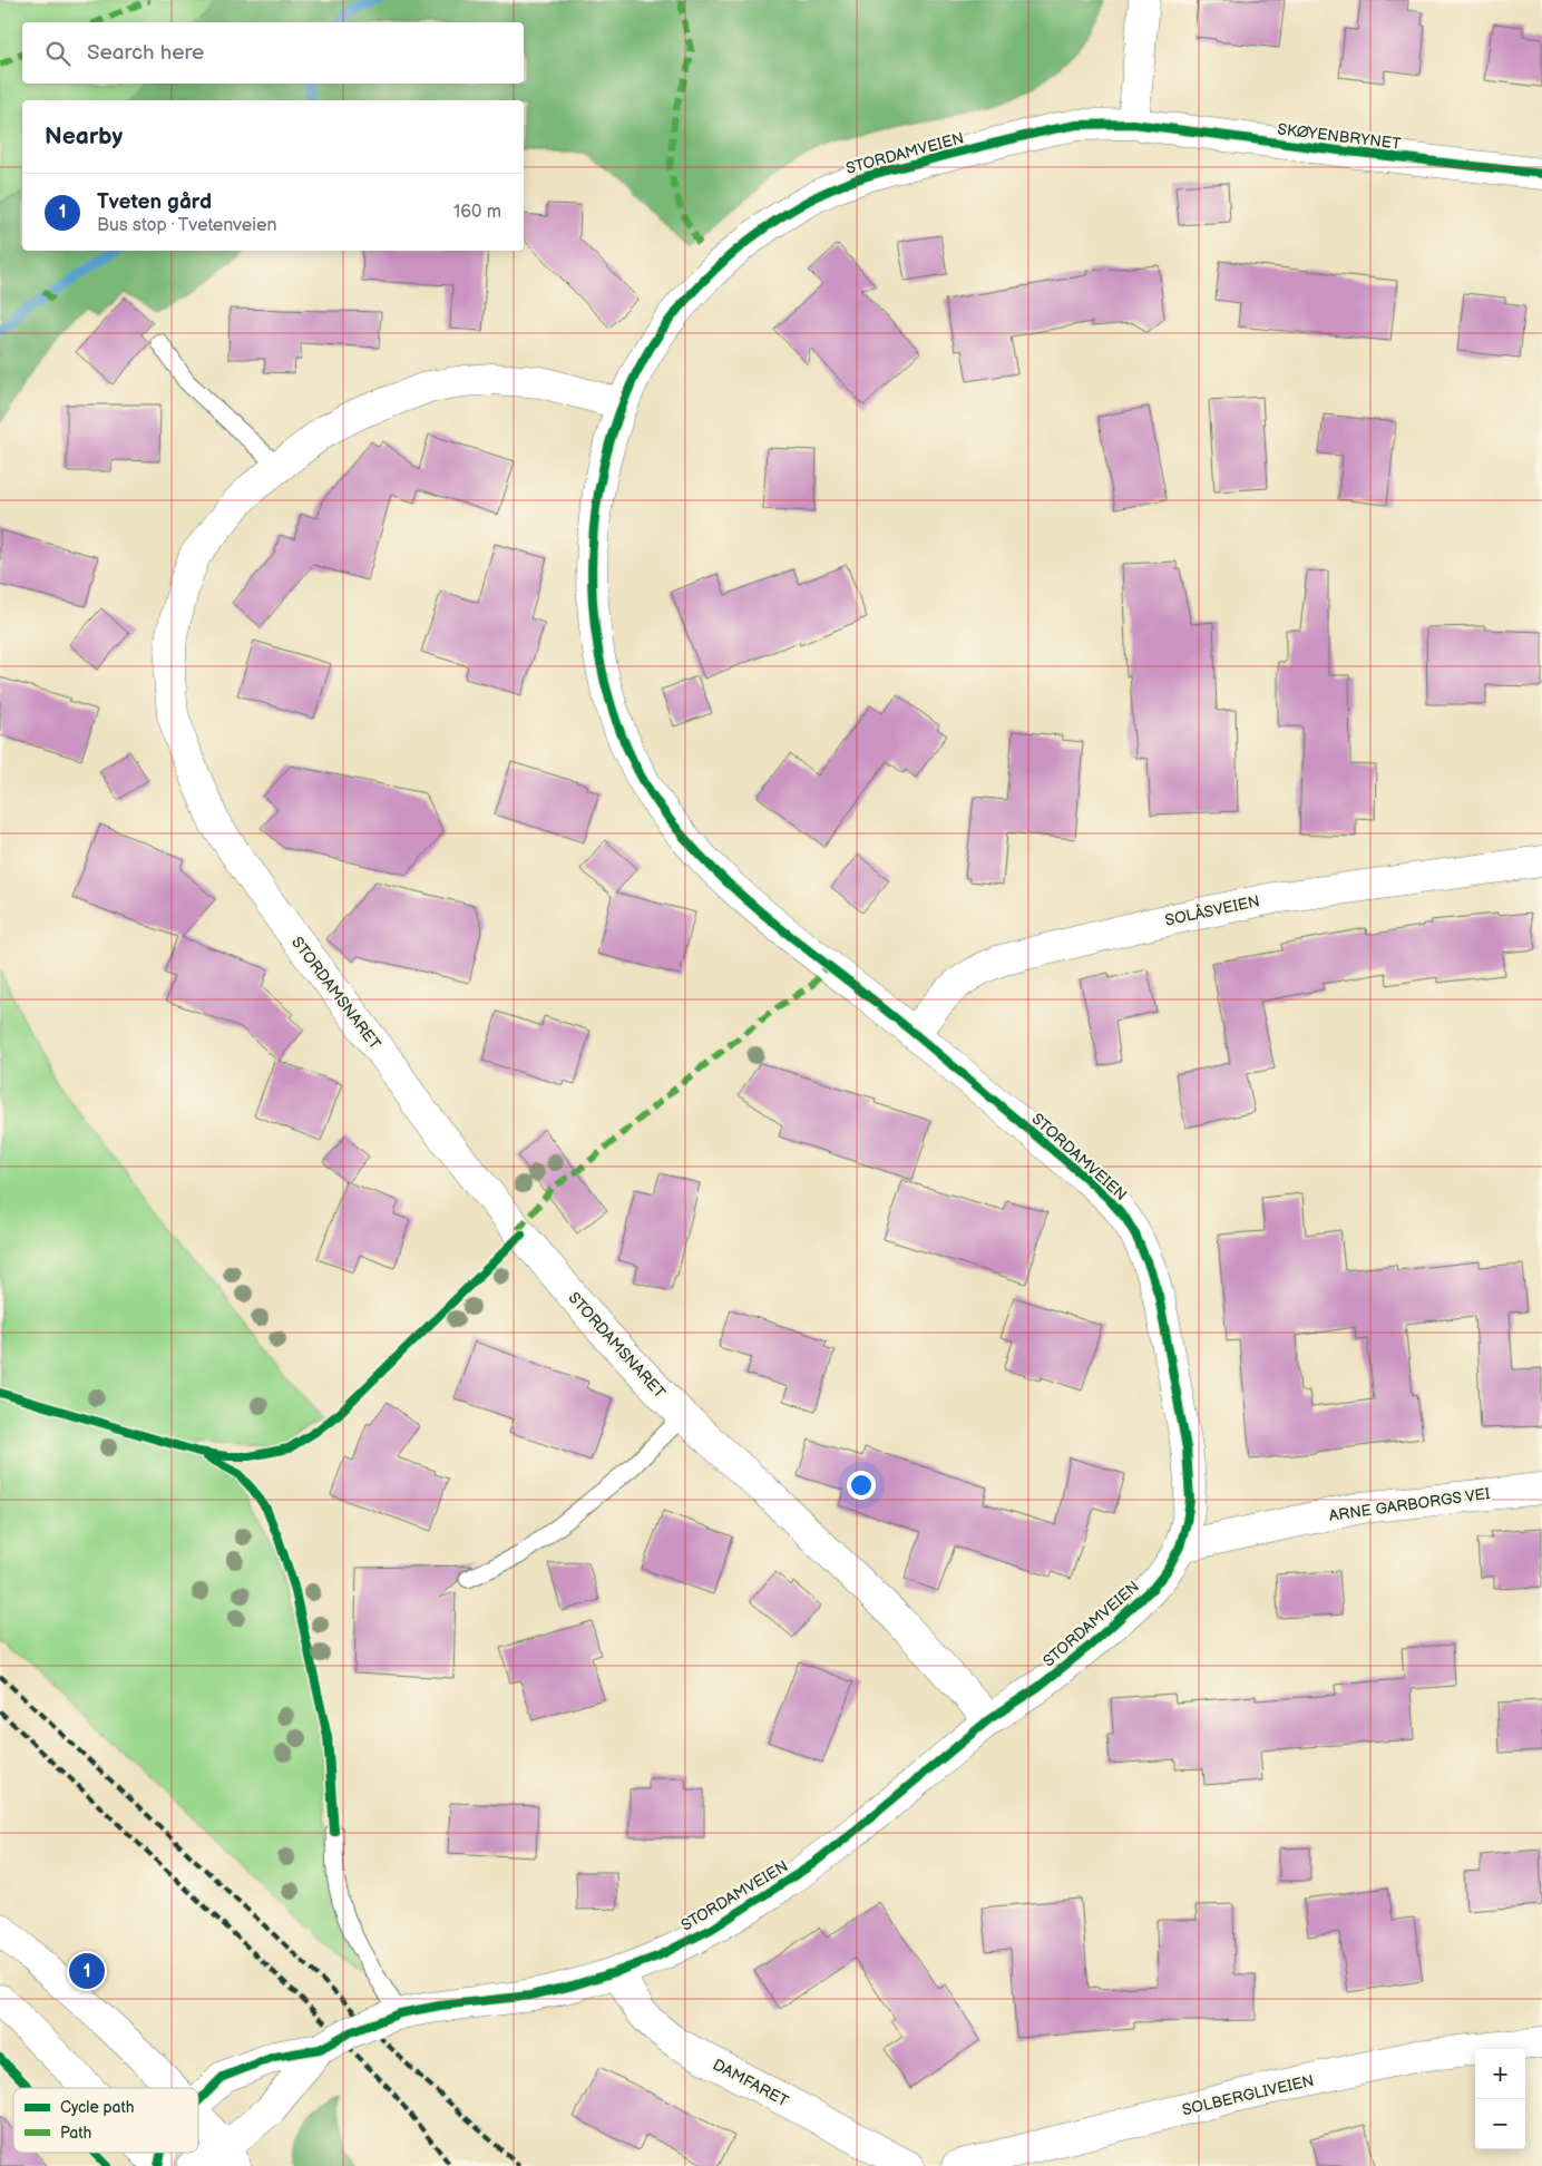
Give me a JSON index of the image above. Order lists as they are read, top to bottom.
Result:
{
  "streets": {
    "street": [
      "SKØYENBRYNET",
      "STORDAMVEIEN",
      "SOLÅSVEIEN",
      "STORDAMSNARET",
      "ARNE GARBORGS VEI",
      "DAMFARET",
      "SOLBERGLIVEIEN"
    ]
  },
  "crossings": [
    ["SKØYENBRYNET", "STORDAMVEIEN"],
    ["STORDAMVEIEN", "SOLÅSVEIEN"],
    ["STORDAMVEIEN", "STORDAMSNARET"],
    ["STORDAMVEIEN", "ARNE GARBORGS VEI"],
    ["STORDAMVEIEN", "DAMFARET"]
  ],
  "legend": ["Cycle path", "Path"],
  "page": {
    "search": "Search here",
    "heading": "Nearby",
    "list": [
      {
        "mark": "1",
        "name": "Tveten gård",
        "note": "Bus stop · Tvetenveien",
        "value": "160 m"
      }
    ],
    "pins": "1",
    "map_buttons": ["+", "−"]
  }
}
